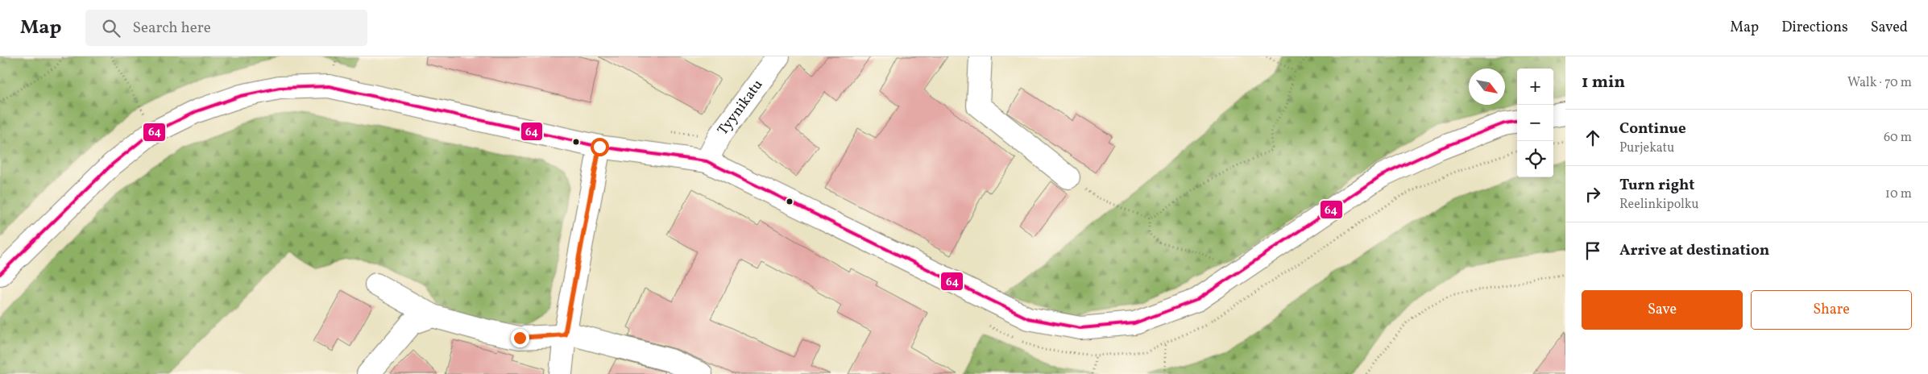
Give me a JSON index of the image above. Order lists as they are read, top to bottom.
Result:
{
  "streets": {
    "street": ["Tyynikatu"]
  },
  "lines": ["transit line 64"],
  "north": "bottom right",
  "page": {
    "header": "Map",
    "search": "Search here",
    "nav": ["Map", "Directions", "Saved"],
    "heading": ["1 min", "Walk · 70 m"],
    "map_buttons": ["+", "−"],
    "list": [
      ["Continue", "Purjekatu", "60 m"],
      ["Turn right", "Reelinkipolku", "10 m"],
      "Arrive at destination"
    ],
    "buttons": ["Save", "Share"]
  }
}
